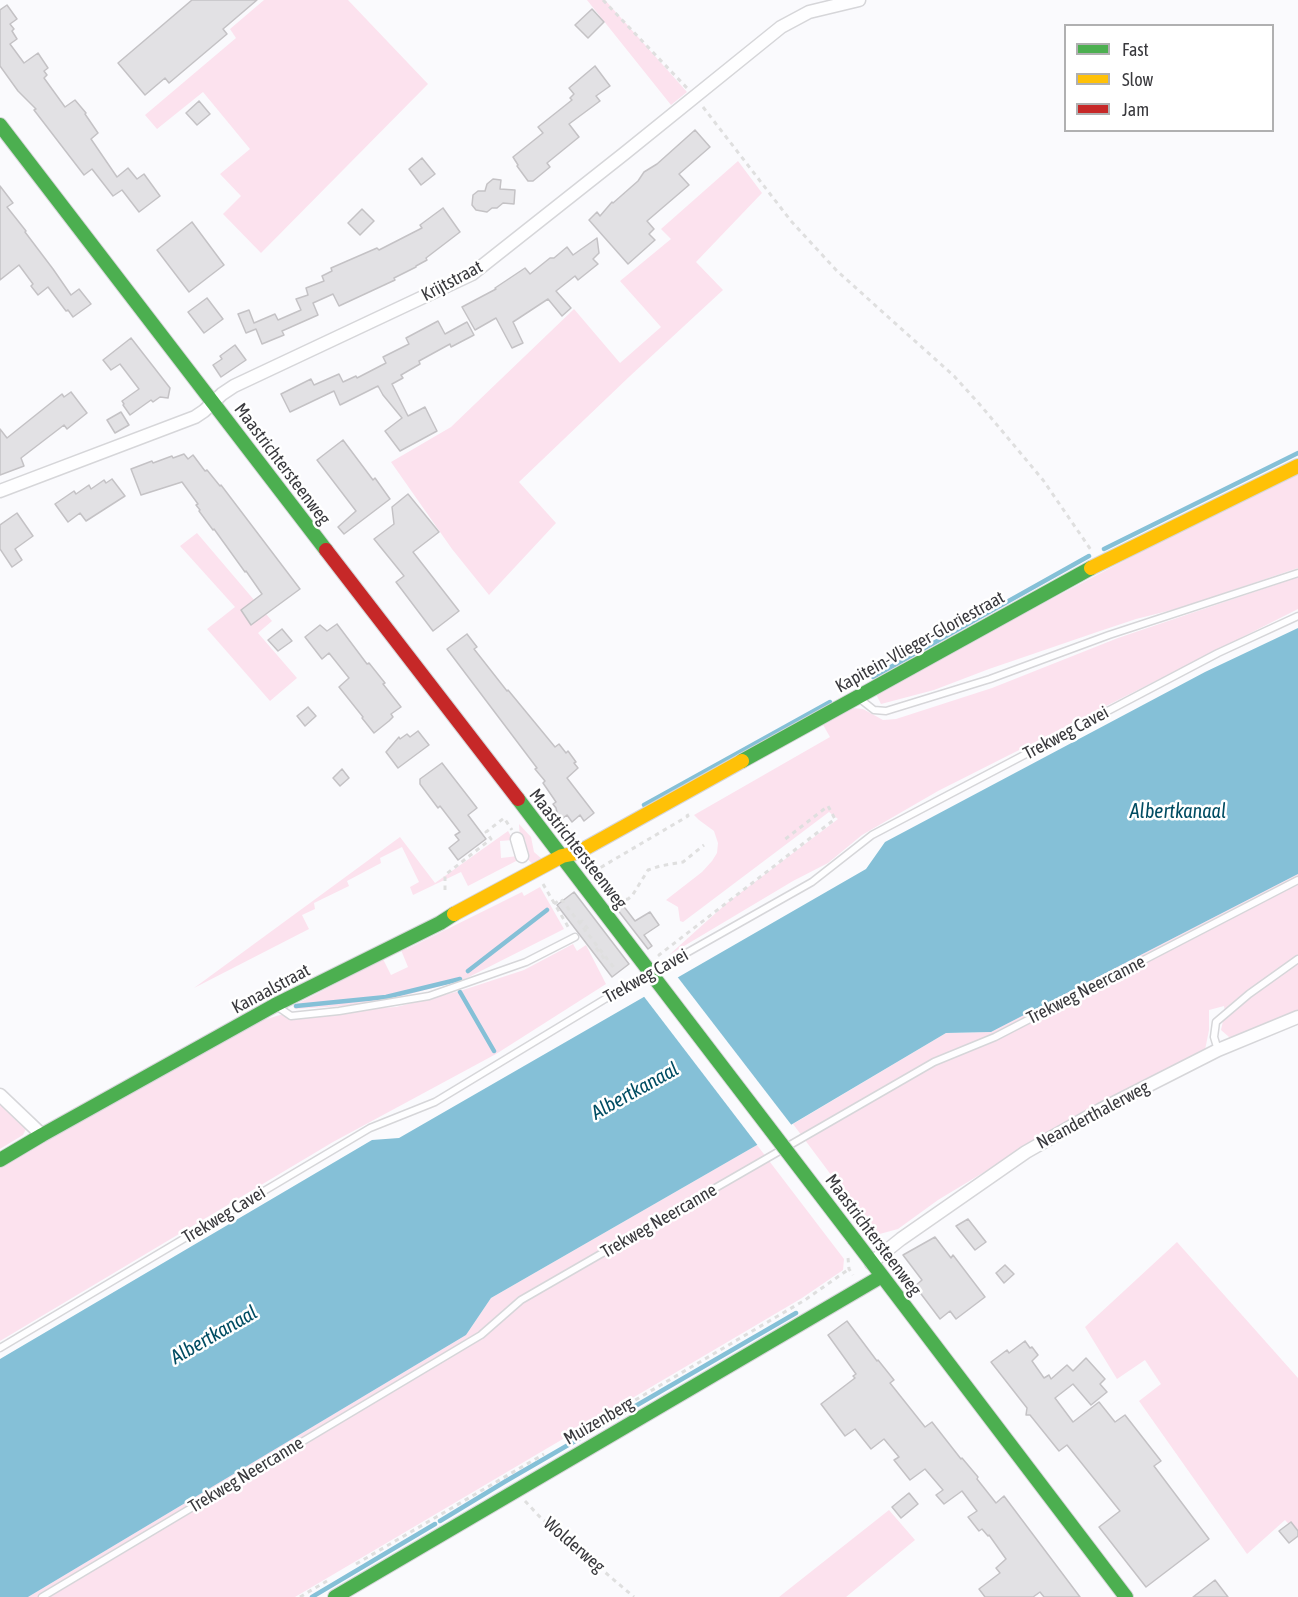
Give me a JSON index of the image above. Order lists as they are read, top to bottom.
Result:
{
  "streets": {
    "street": [
      "Krijtstraat",
      "Maastrichtersteenweg",
      "Kapitein-Vlieger-Gloriestraat",
      "Kanaalstraat",
      "Neanderthalerweg",
      "Muizenberg"
    ],
    "lane": ["Trekweg Cavei", "Trekweg Neercanne"],
    "path": ["Wolderweg"]
  },
  "crossings": [
    ["Krijtstraat", "Maastrichtersteenweg"],
    ["Maastrichtersteenweg", "Kapitein-Vlieger-Gloriestraat"],
    ["Maastrichtersteenweg", "Kanaalstraat"],
    ["Maastrichtersteenweg", "Neanderthalerweg"],
    ["Maastrichtersteenweg", "Muizenberg"],
    ["Kapitein-Vlieger-Gloriestraat", "Kanaalstraat"],
    ["Muizenberg", "Wolderweg"]
  ],
  "water": ["Albertkanaal"],
  "legend": ["Fast", "Slow", "Jam"]
}
